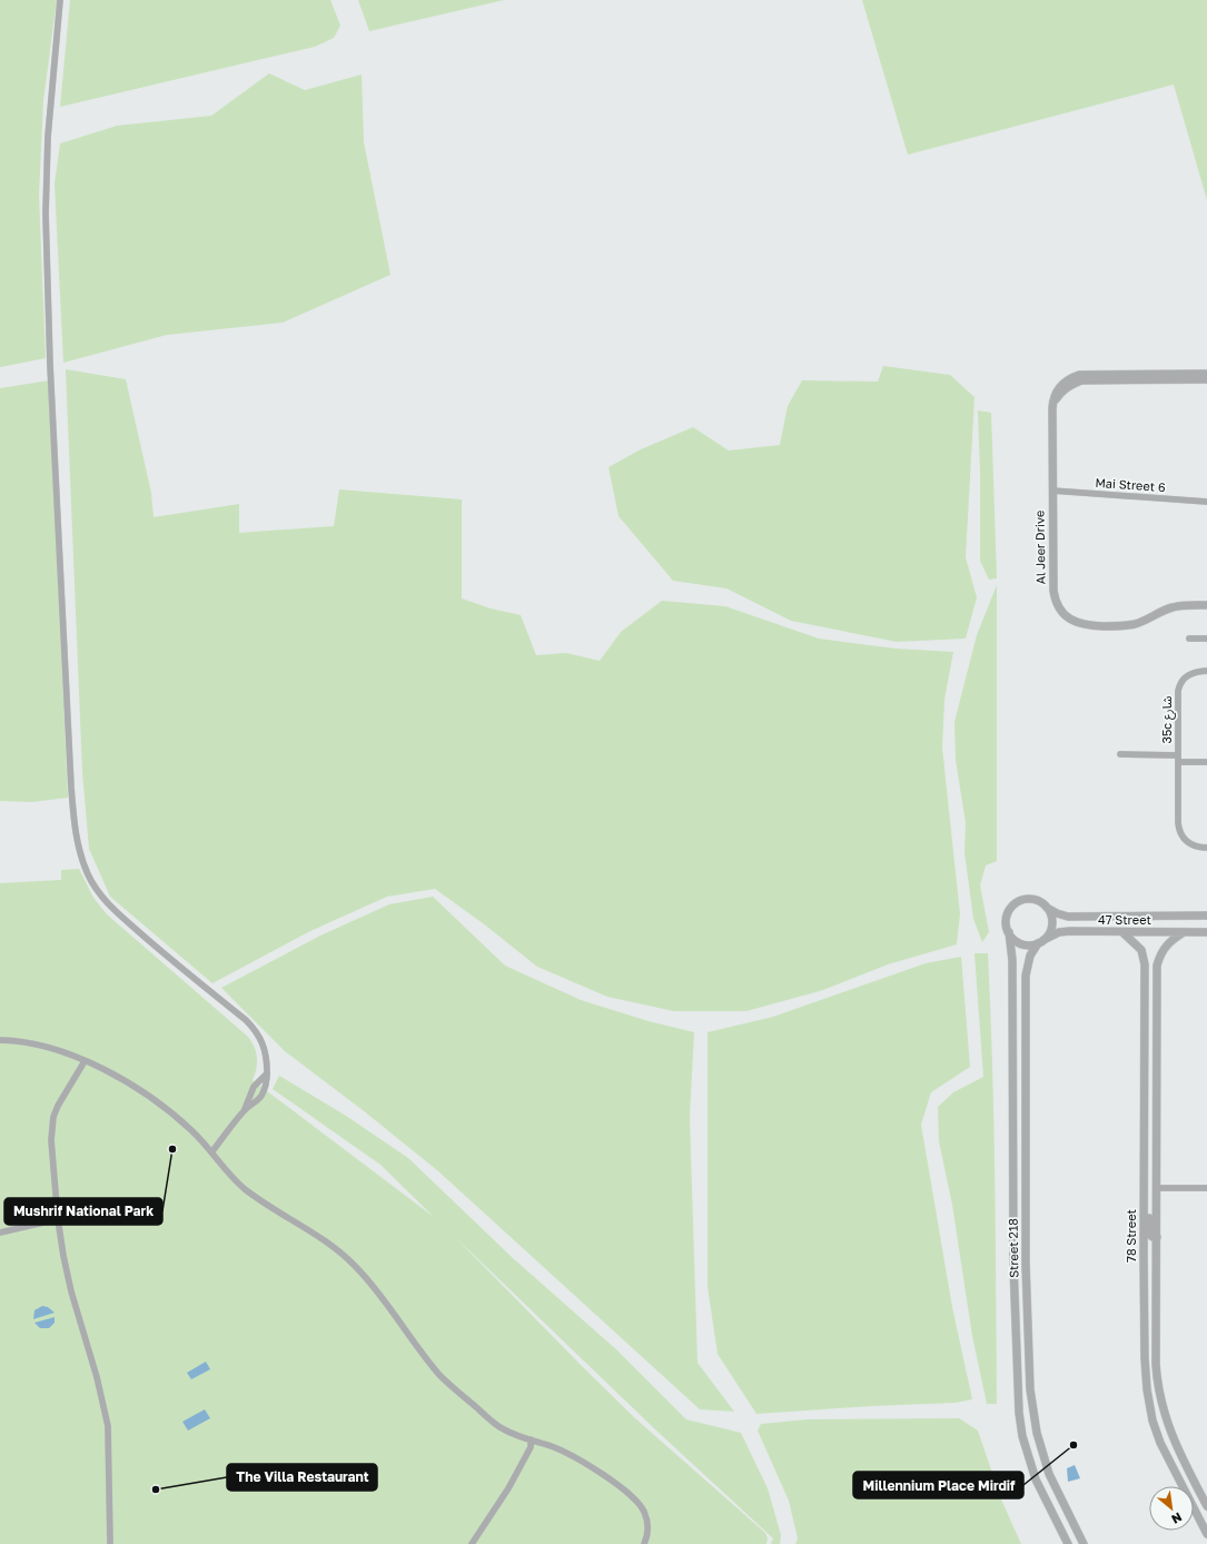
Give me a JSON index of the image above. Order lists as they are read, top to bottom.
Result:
{
  "streets": {
    "street": [
      "Mai Street 6",
      "Al Jeer Drive",
      "35c شارع",
      "47 Street",
      "78 Street",
      "Street 218"
    ]
  },
  "crossings": [
    ["Mai Street 6", "Al Jeer Drive"],
    ["47 Street", "78 Street"],
    ["47 Street", "Street 218"]
  ],
  "places": ["Mushrif National Park", "Millennium Place Mirdif", "The Villa Restaurant"],
  "north": "bottom right"
}
